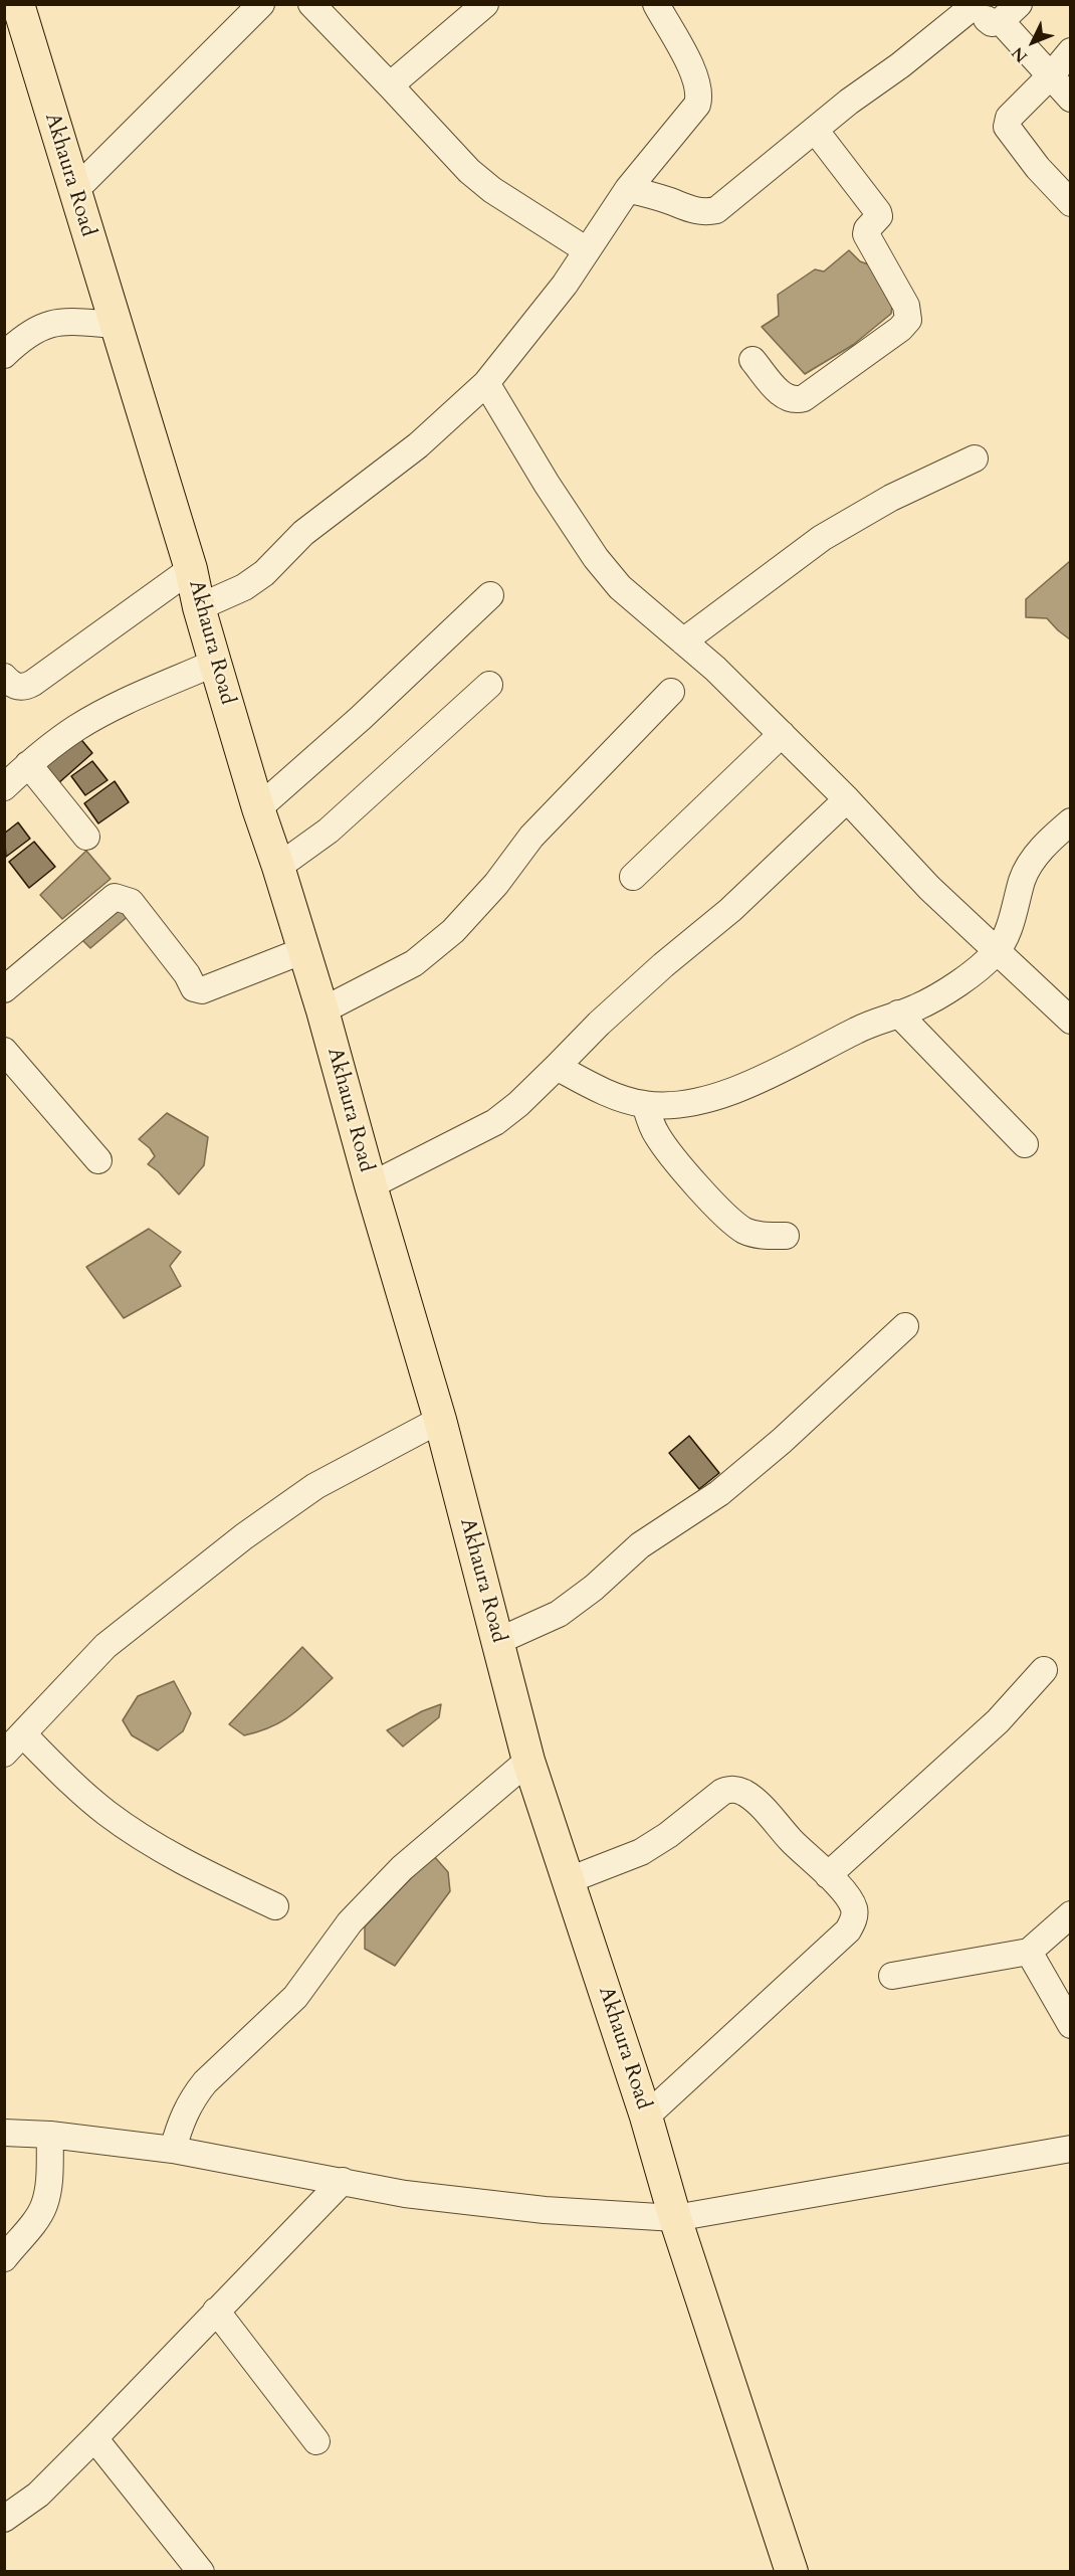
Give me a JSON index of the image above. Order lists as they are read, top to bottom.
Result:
{
  "streets": {
    "main road": ["Akhaura Road"]
  },
  "north": "bottom left"
}
